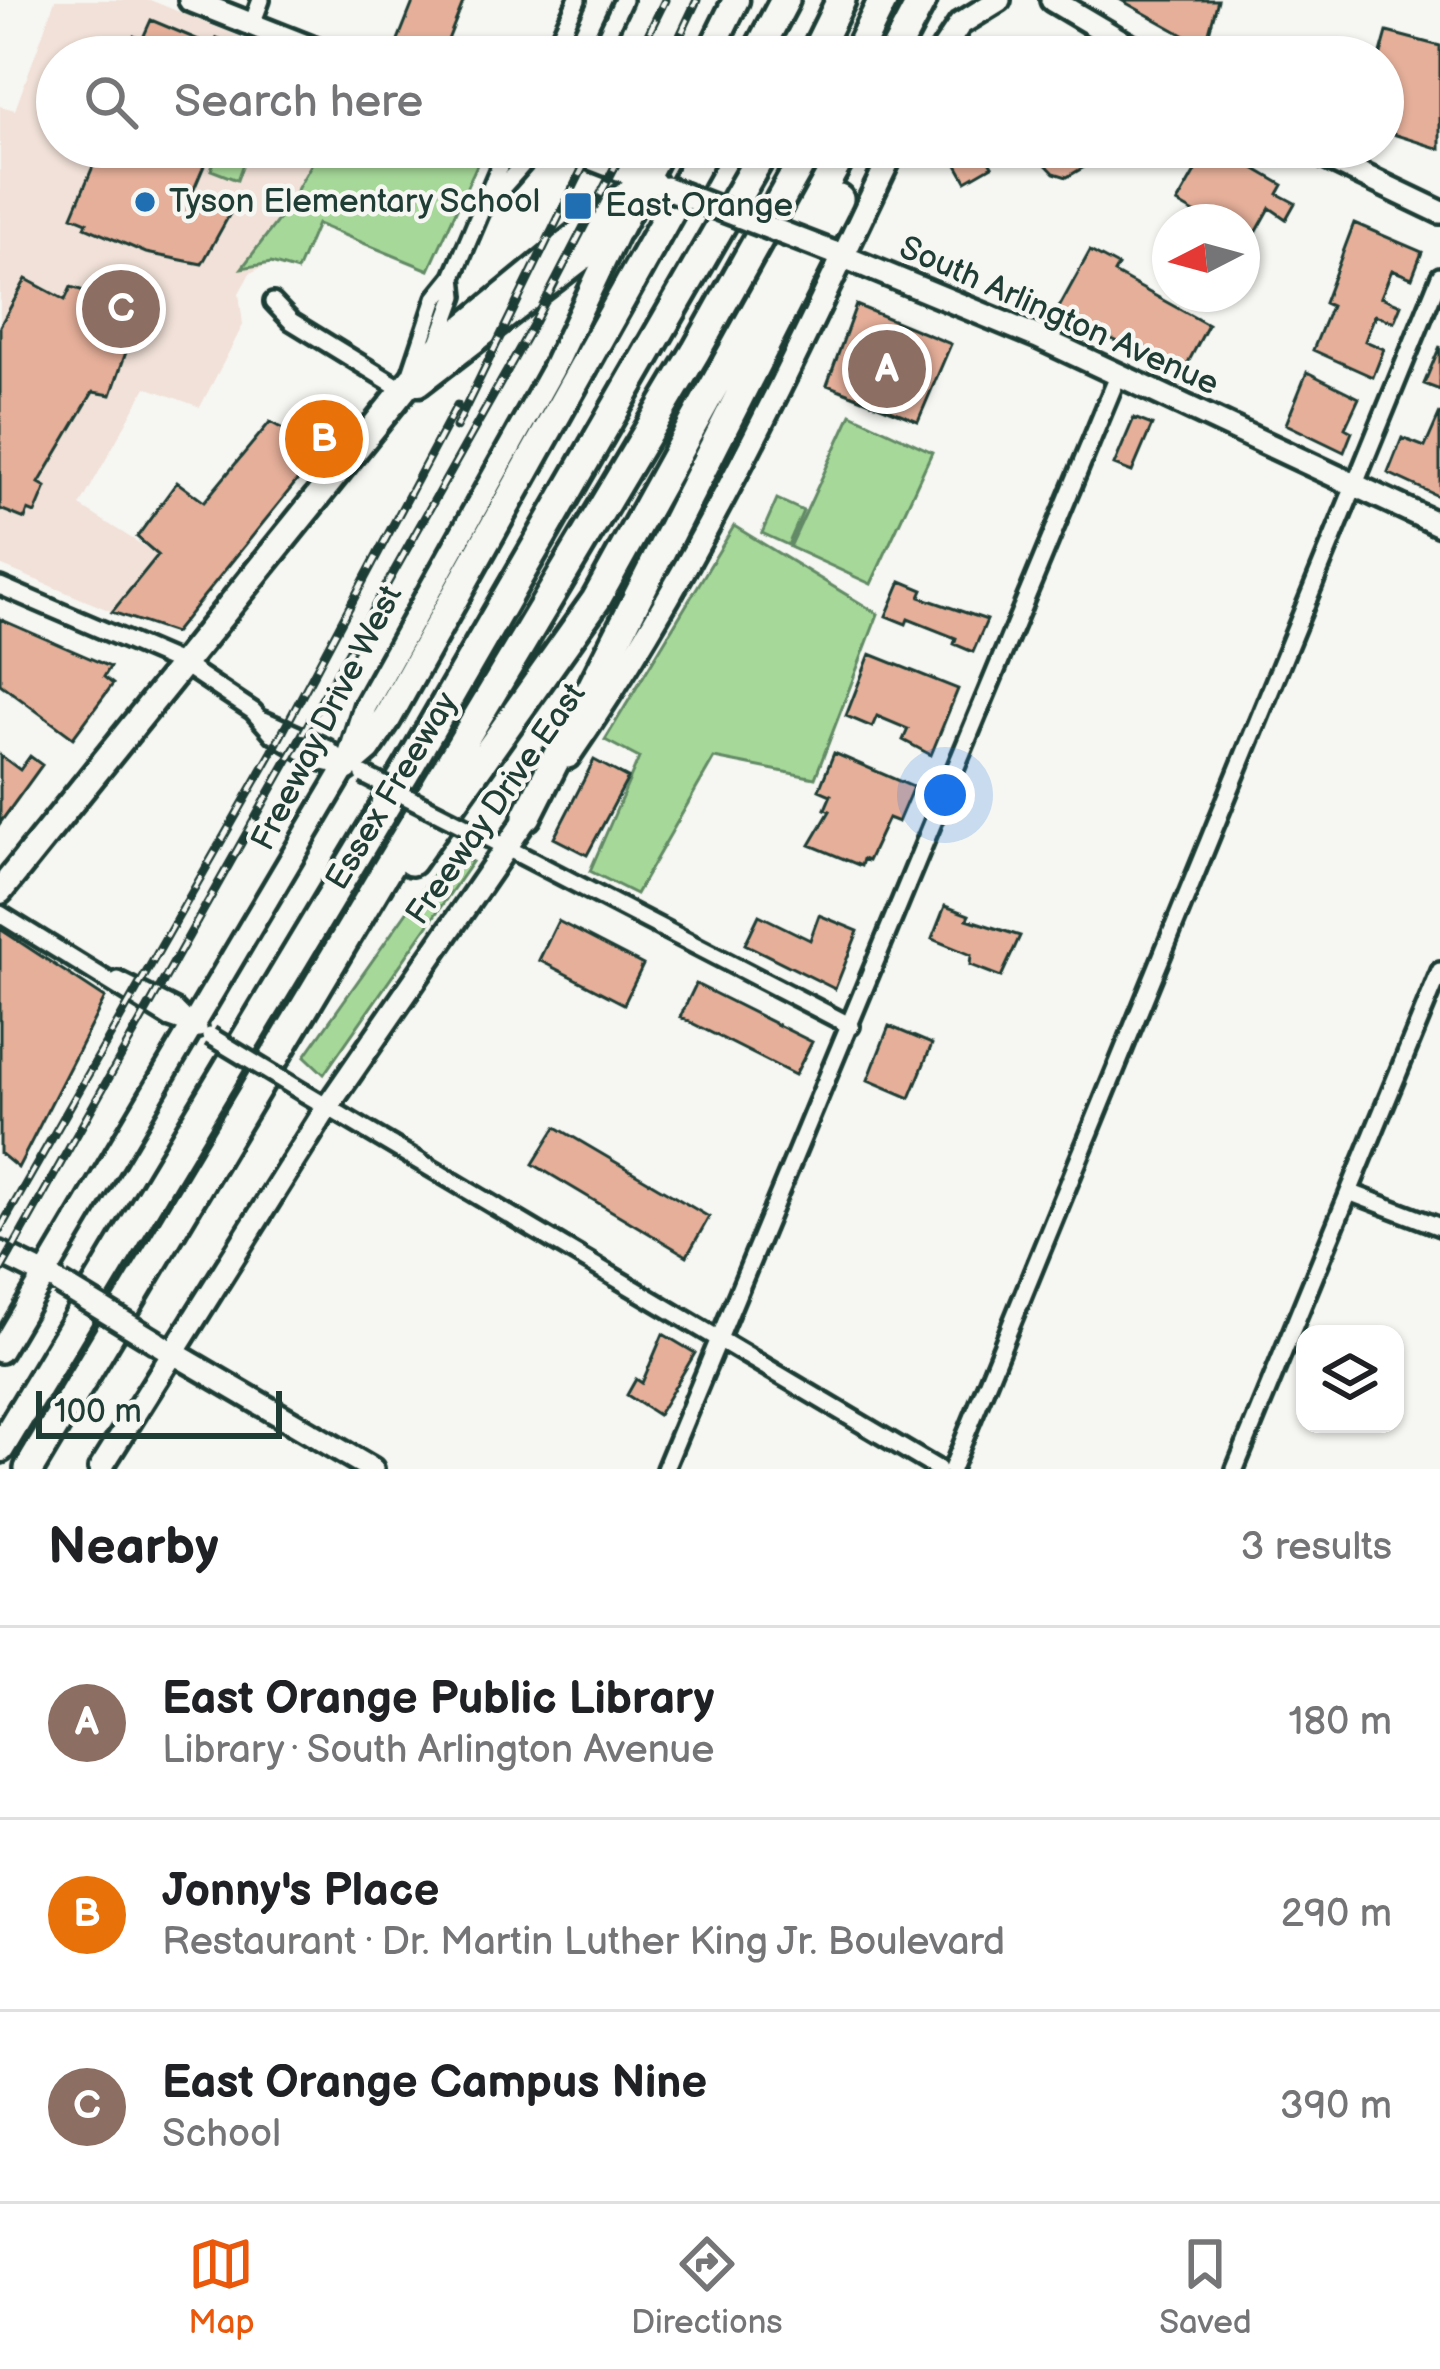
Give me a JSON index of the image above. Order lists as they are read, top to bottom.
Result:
{
  "streets": {
    "highway": ["Essex Freeway"],
    "main road": ["South Arlington Avenue", "Freeway Drive West", "Freeway Drive East"]
  },
  "crossings": [
    ["South Arlington Avenue", "Freeway Drive East"]
  ],
  "places": {
    "other": ["Tyson Elementary School"],
    "transit": ["East Orange"]
  },
  "scale_bar": "100 m",
  "north": "left",
  "page": {
    "search": "Search here",
    "pins": ["C", "A", "B"],
    "scale": "100 m",
    "heading": ["Nearby", "3 results"],
    "list": [
      {
        "mark": "A",
        "name": "East Orange Public Library",
        "note": "Library · South Arlington Avenue",
        "value": "180 m"
      },
      {
        "mark": "B",
        "name": "Jonny's Place",
        "note": "Restaurant · Dr. Martin Luther King Jr. Boulevard",
        "value": "290 m"
      },
      {
        "mark": "C",
        "name": "East Orange Campus Nine",
        "note": "School",
        "value": "390 m"
      }
    ],
    "nav": ["Map", "Directions", "Saved"]
  }
}
